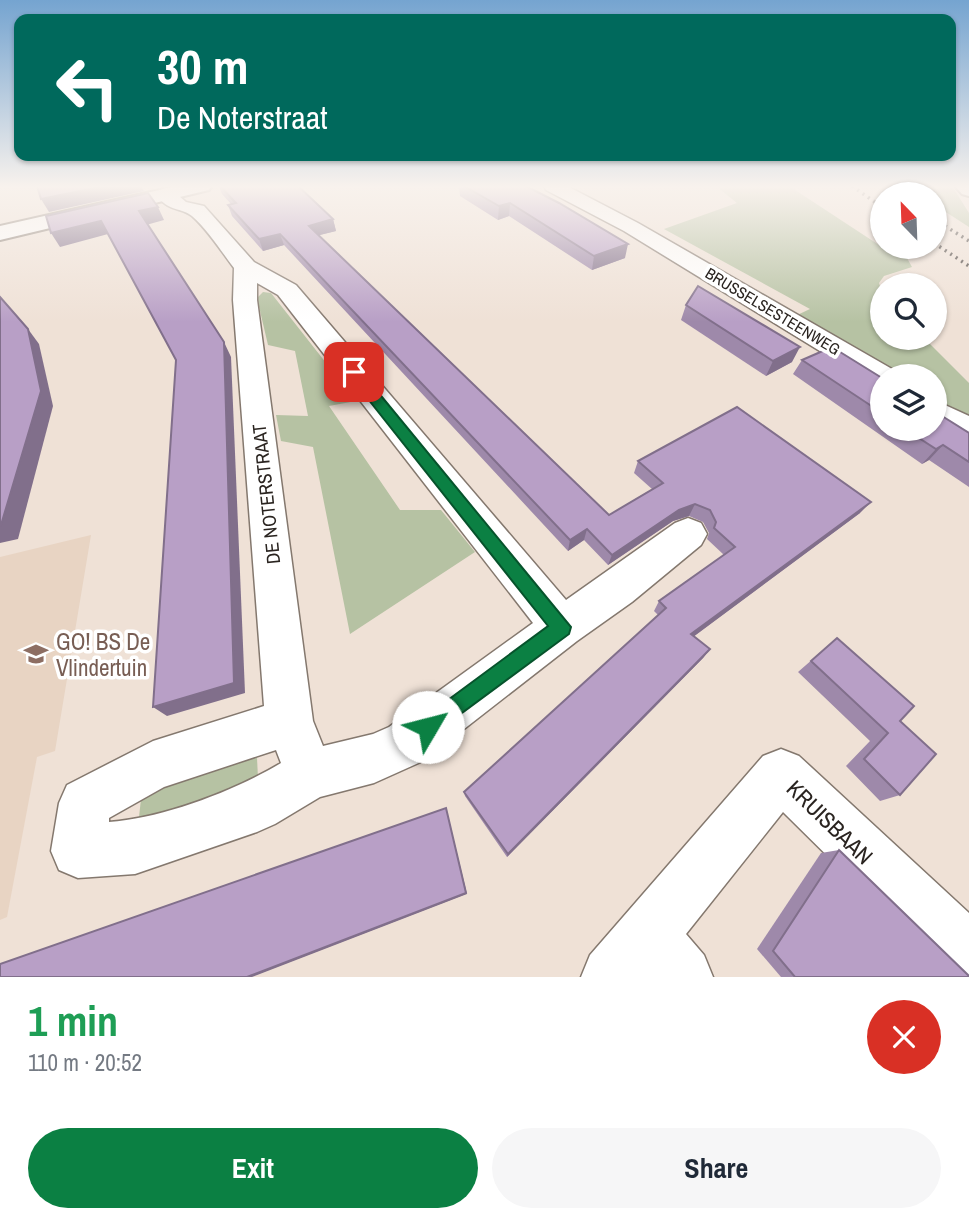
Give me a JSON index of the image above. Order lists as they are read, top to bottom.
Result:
{
  "streets": {
    "street": ["BRUSSELSESTEENWEG", "DE NOTERSTRAAT", "KRUISBAAN"]
  },
  "places": {
    "school or university": ["GO! BS De Vlindertuin"]
  },
  "north": "top left",
  "page": {
    "turn": ["30 m", "De Noterstraat"],
    "heading": ["1 min", "110 m · 20:52"],
    "buttons": ["Exit", "Share"]
  }
}
